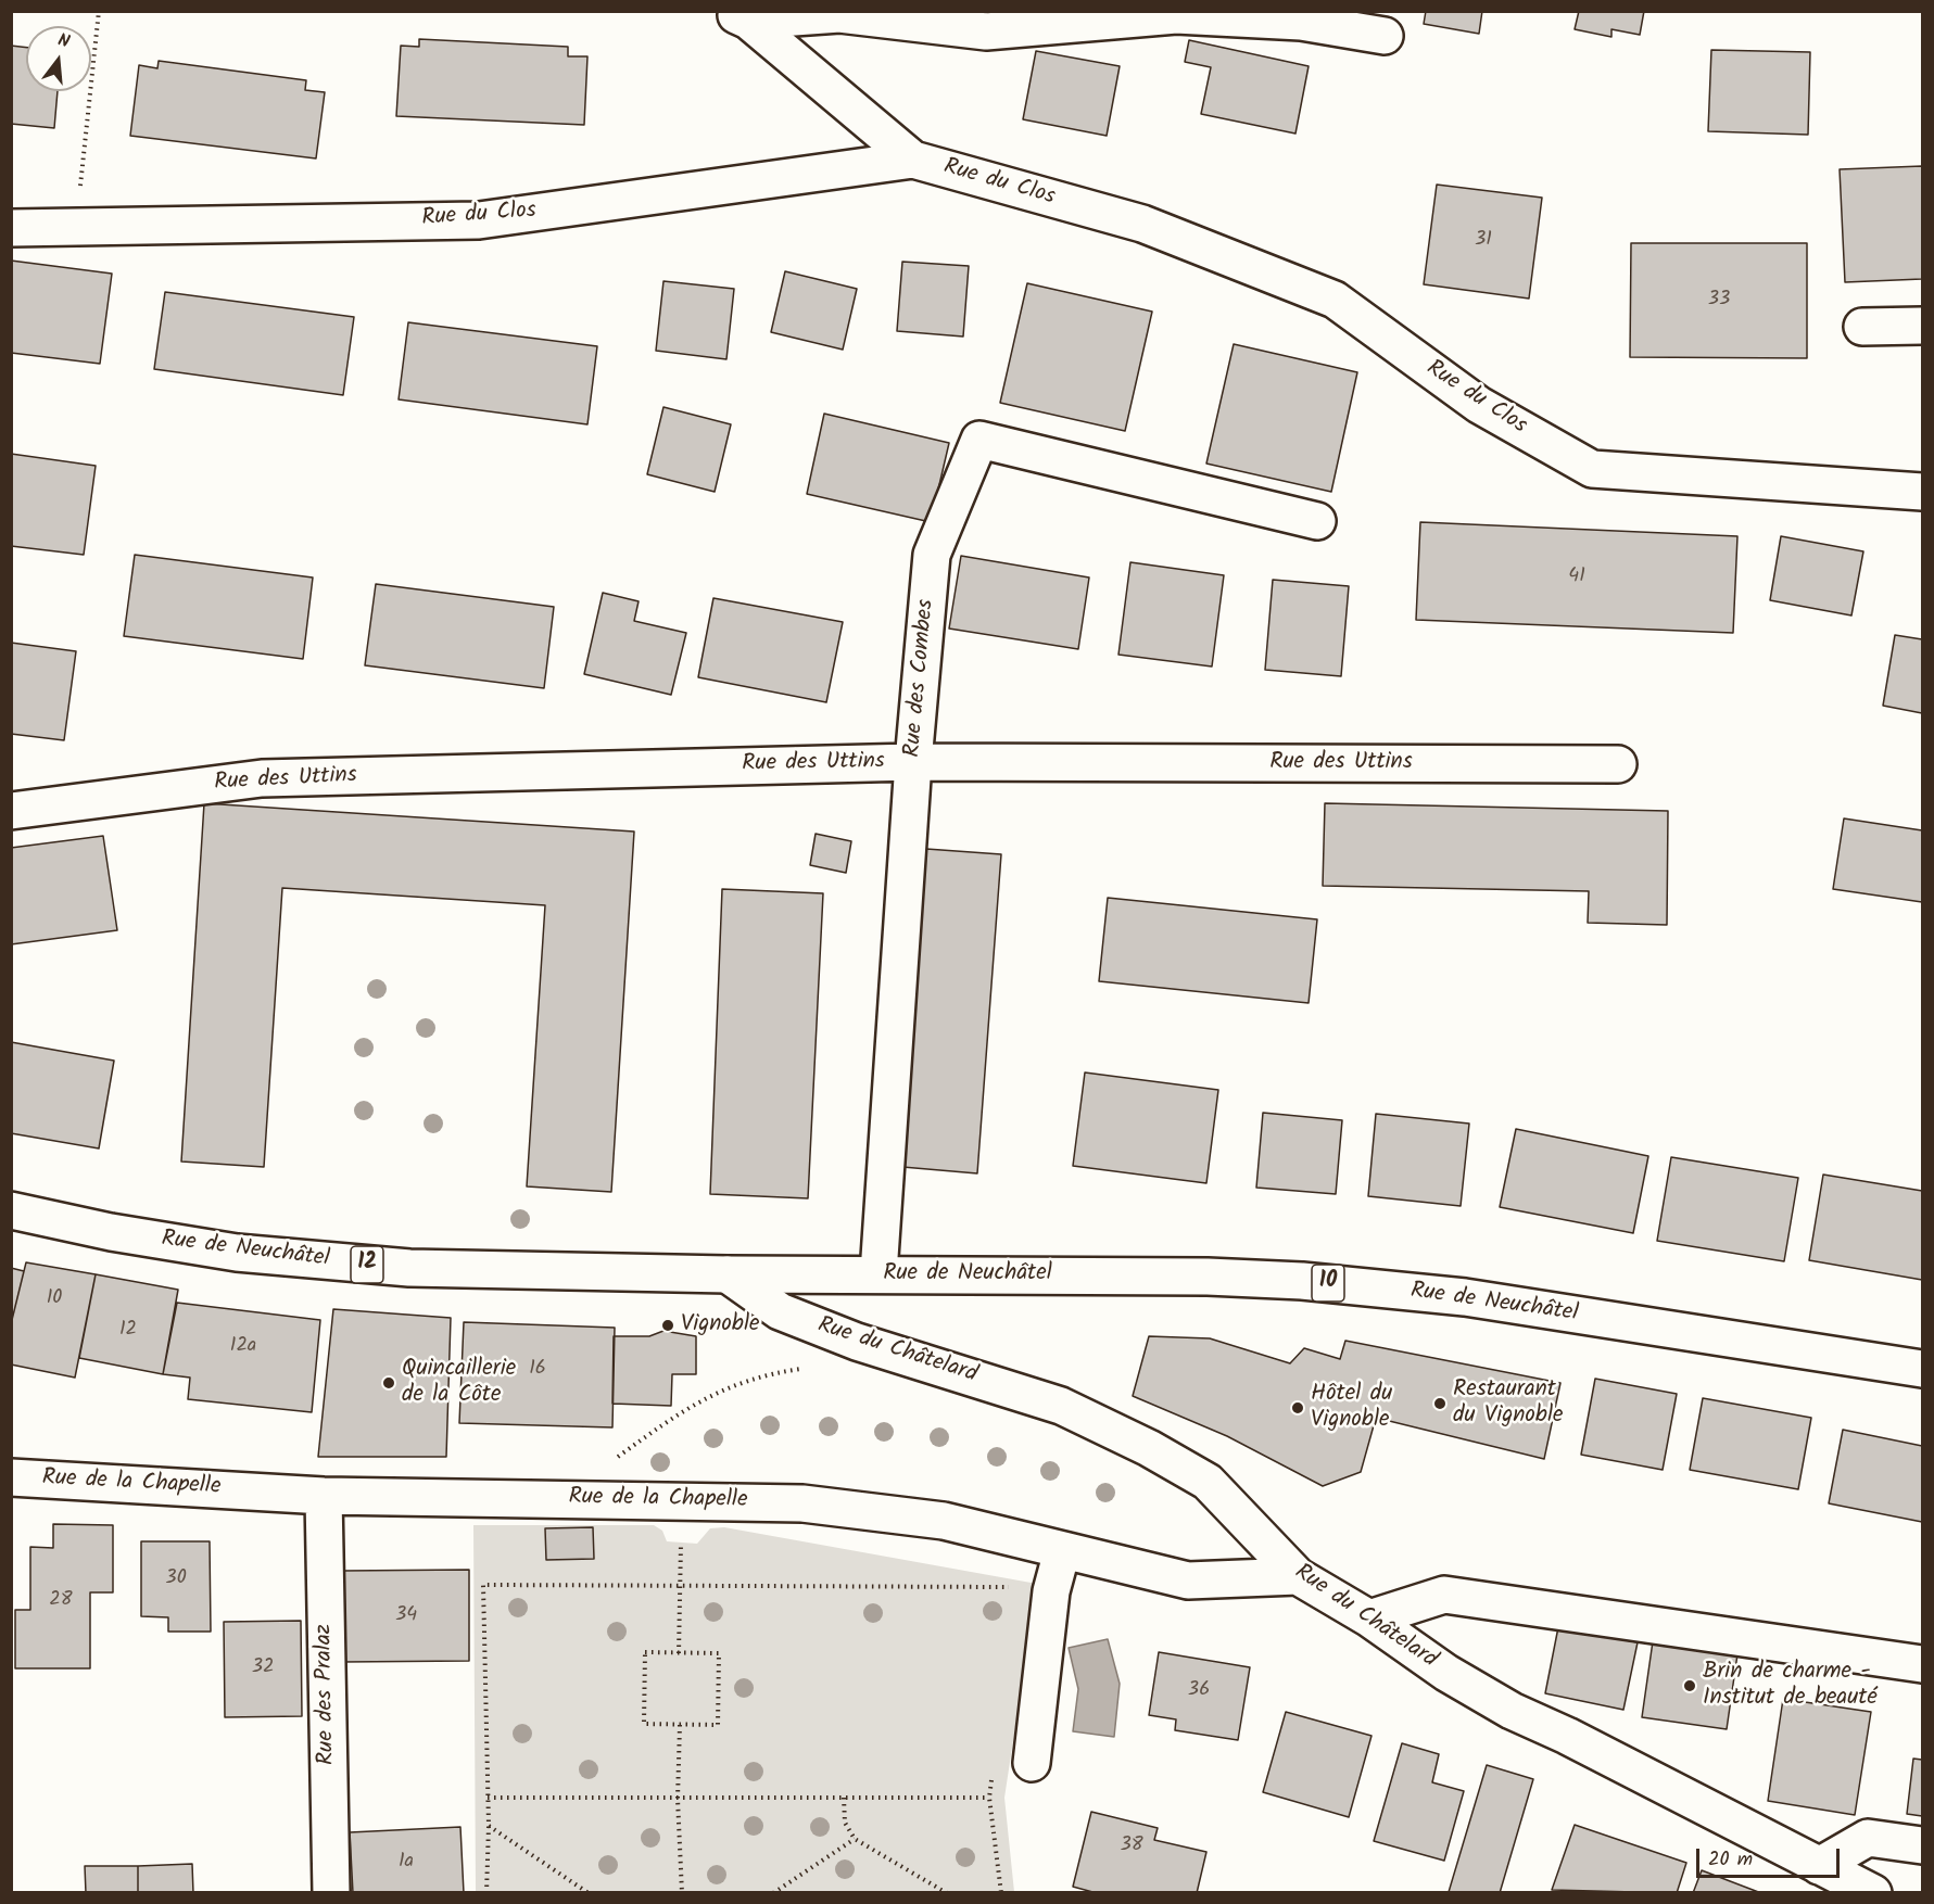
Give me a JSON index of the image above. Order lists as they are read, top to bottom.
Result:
{
  "streets": {
    "street": [
      "Rue du Clos",
      "Rue des Combes",
      "Rue des Uttins",
      "Rue de Neuchâtel",
      "12",
      "10",
      "Rue du Châtelard",
      "Rue de la Chapelle",
      "Rue des Pralaz"
    ]
  },
  "crossings": [
    ["Rue des Combes", "Rue des Uttins"],
    ["Rue des Combes", "Rue de Neuchâtel"],
    ["Rue de Neuchâtel", "Rue du Châtelard"],
    ["Rue du Châtelard", "Rue de la Chapelle"],
    ["Rue de la Chapelle", "Rue des Pralaz"]
  ],
  "places": [
    "Vignoble",
    "Quincaillerie de la Côte",
    "Restaurant du Vignoble",
    "Hôtel du Vignoble",
    "Brin de charme - Institut de beauté"
  ],
  "house_numbers": [
    "31",
    "33",
    "41",
    "10",
    "12",
    "12a",
    "16",
    "30",
    "28",
    "34",
    "32",
    "36",
    "38",
    "1a"
  ],
  "scale_bar": "20 m",
  "north": "top"
}
